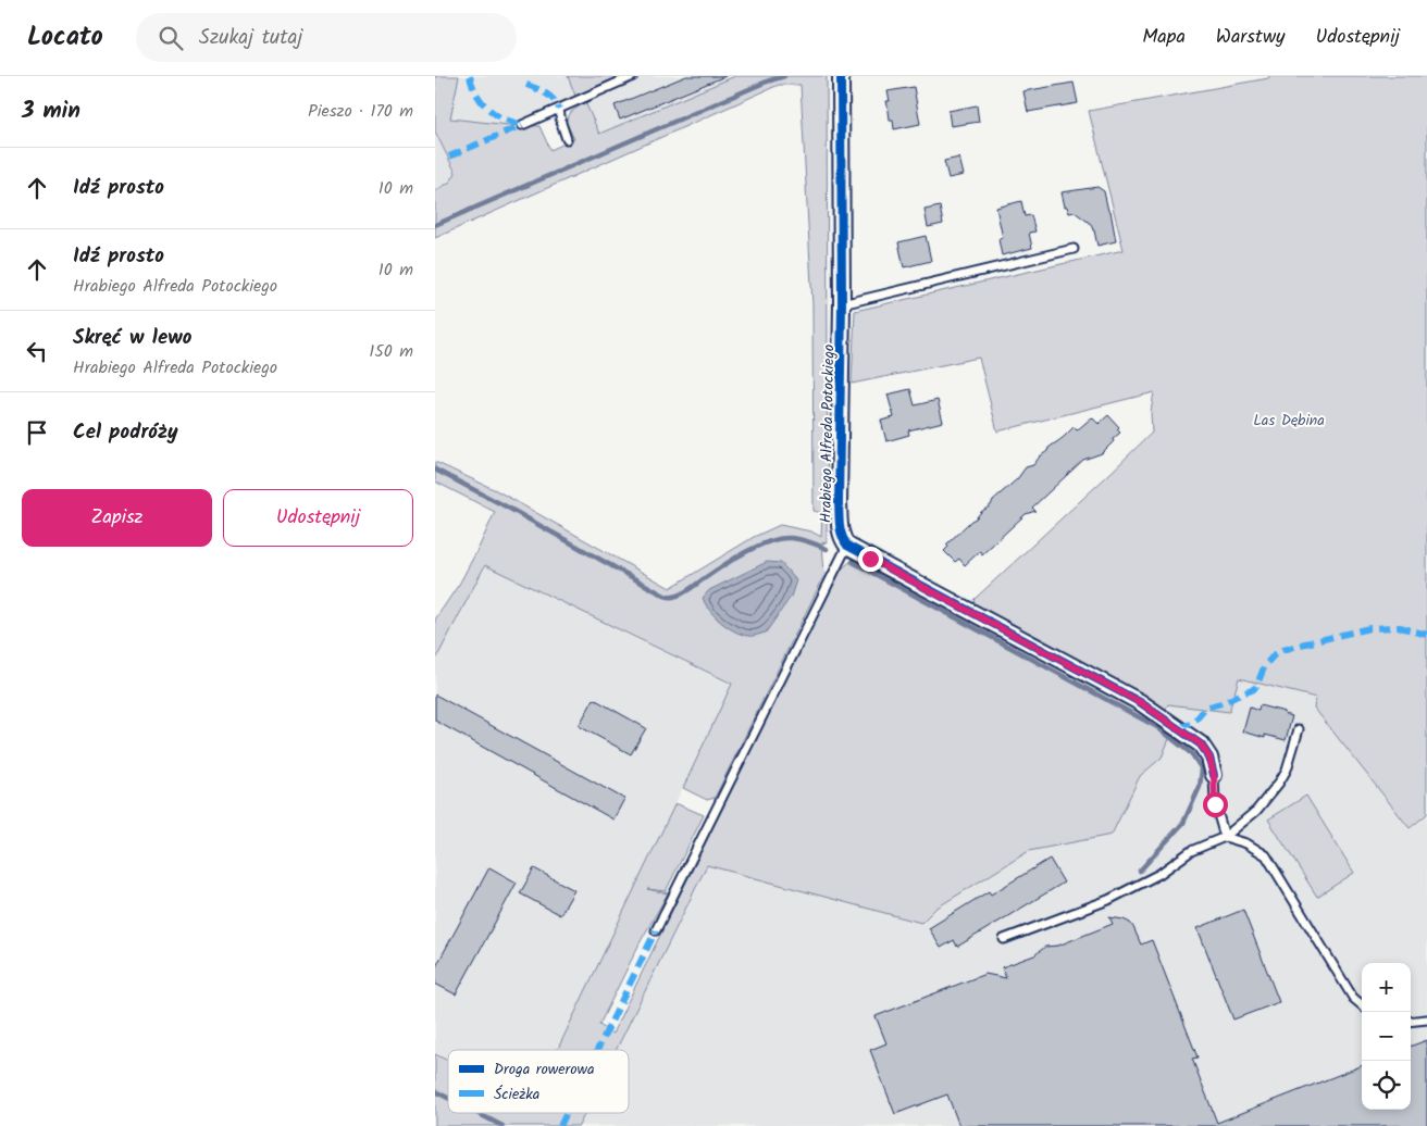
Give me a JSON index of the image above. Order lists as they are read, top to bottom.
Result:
{
  "streets": {
    "street": ["Hrabiego Alfreda Potockiego"]
  },
  "parks": ["Las Dębina"],
  "legend": ["Droga rowerowa", "Ścieżka"],
  "page": {
    "header": "Locato",
    "search": "Szukaj tutaj",
    "nav": ["Mapa", "Warstwy", "Udostępnij"],
    "heading": ["3 min", "Pieszo · 170 m"],
    "list": [
      ["Idź prosto", "10 m"],
      ["Idź prosto", "Hrabiego Alfreda Potockiego", "10 m"],
      ["Skręć w lewo", "Hrabiego Alfreda Potockiego", "150 m"],
      "Cel podróży"
    ],
    "buttons": ["Zapisz", "Udostępnij"],
    "map_buttons": ["+", "−"]
  }
}
